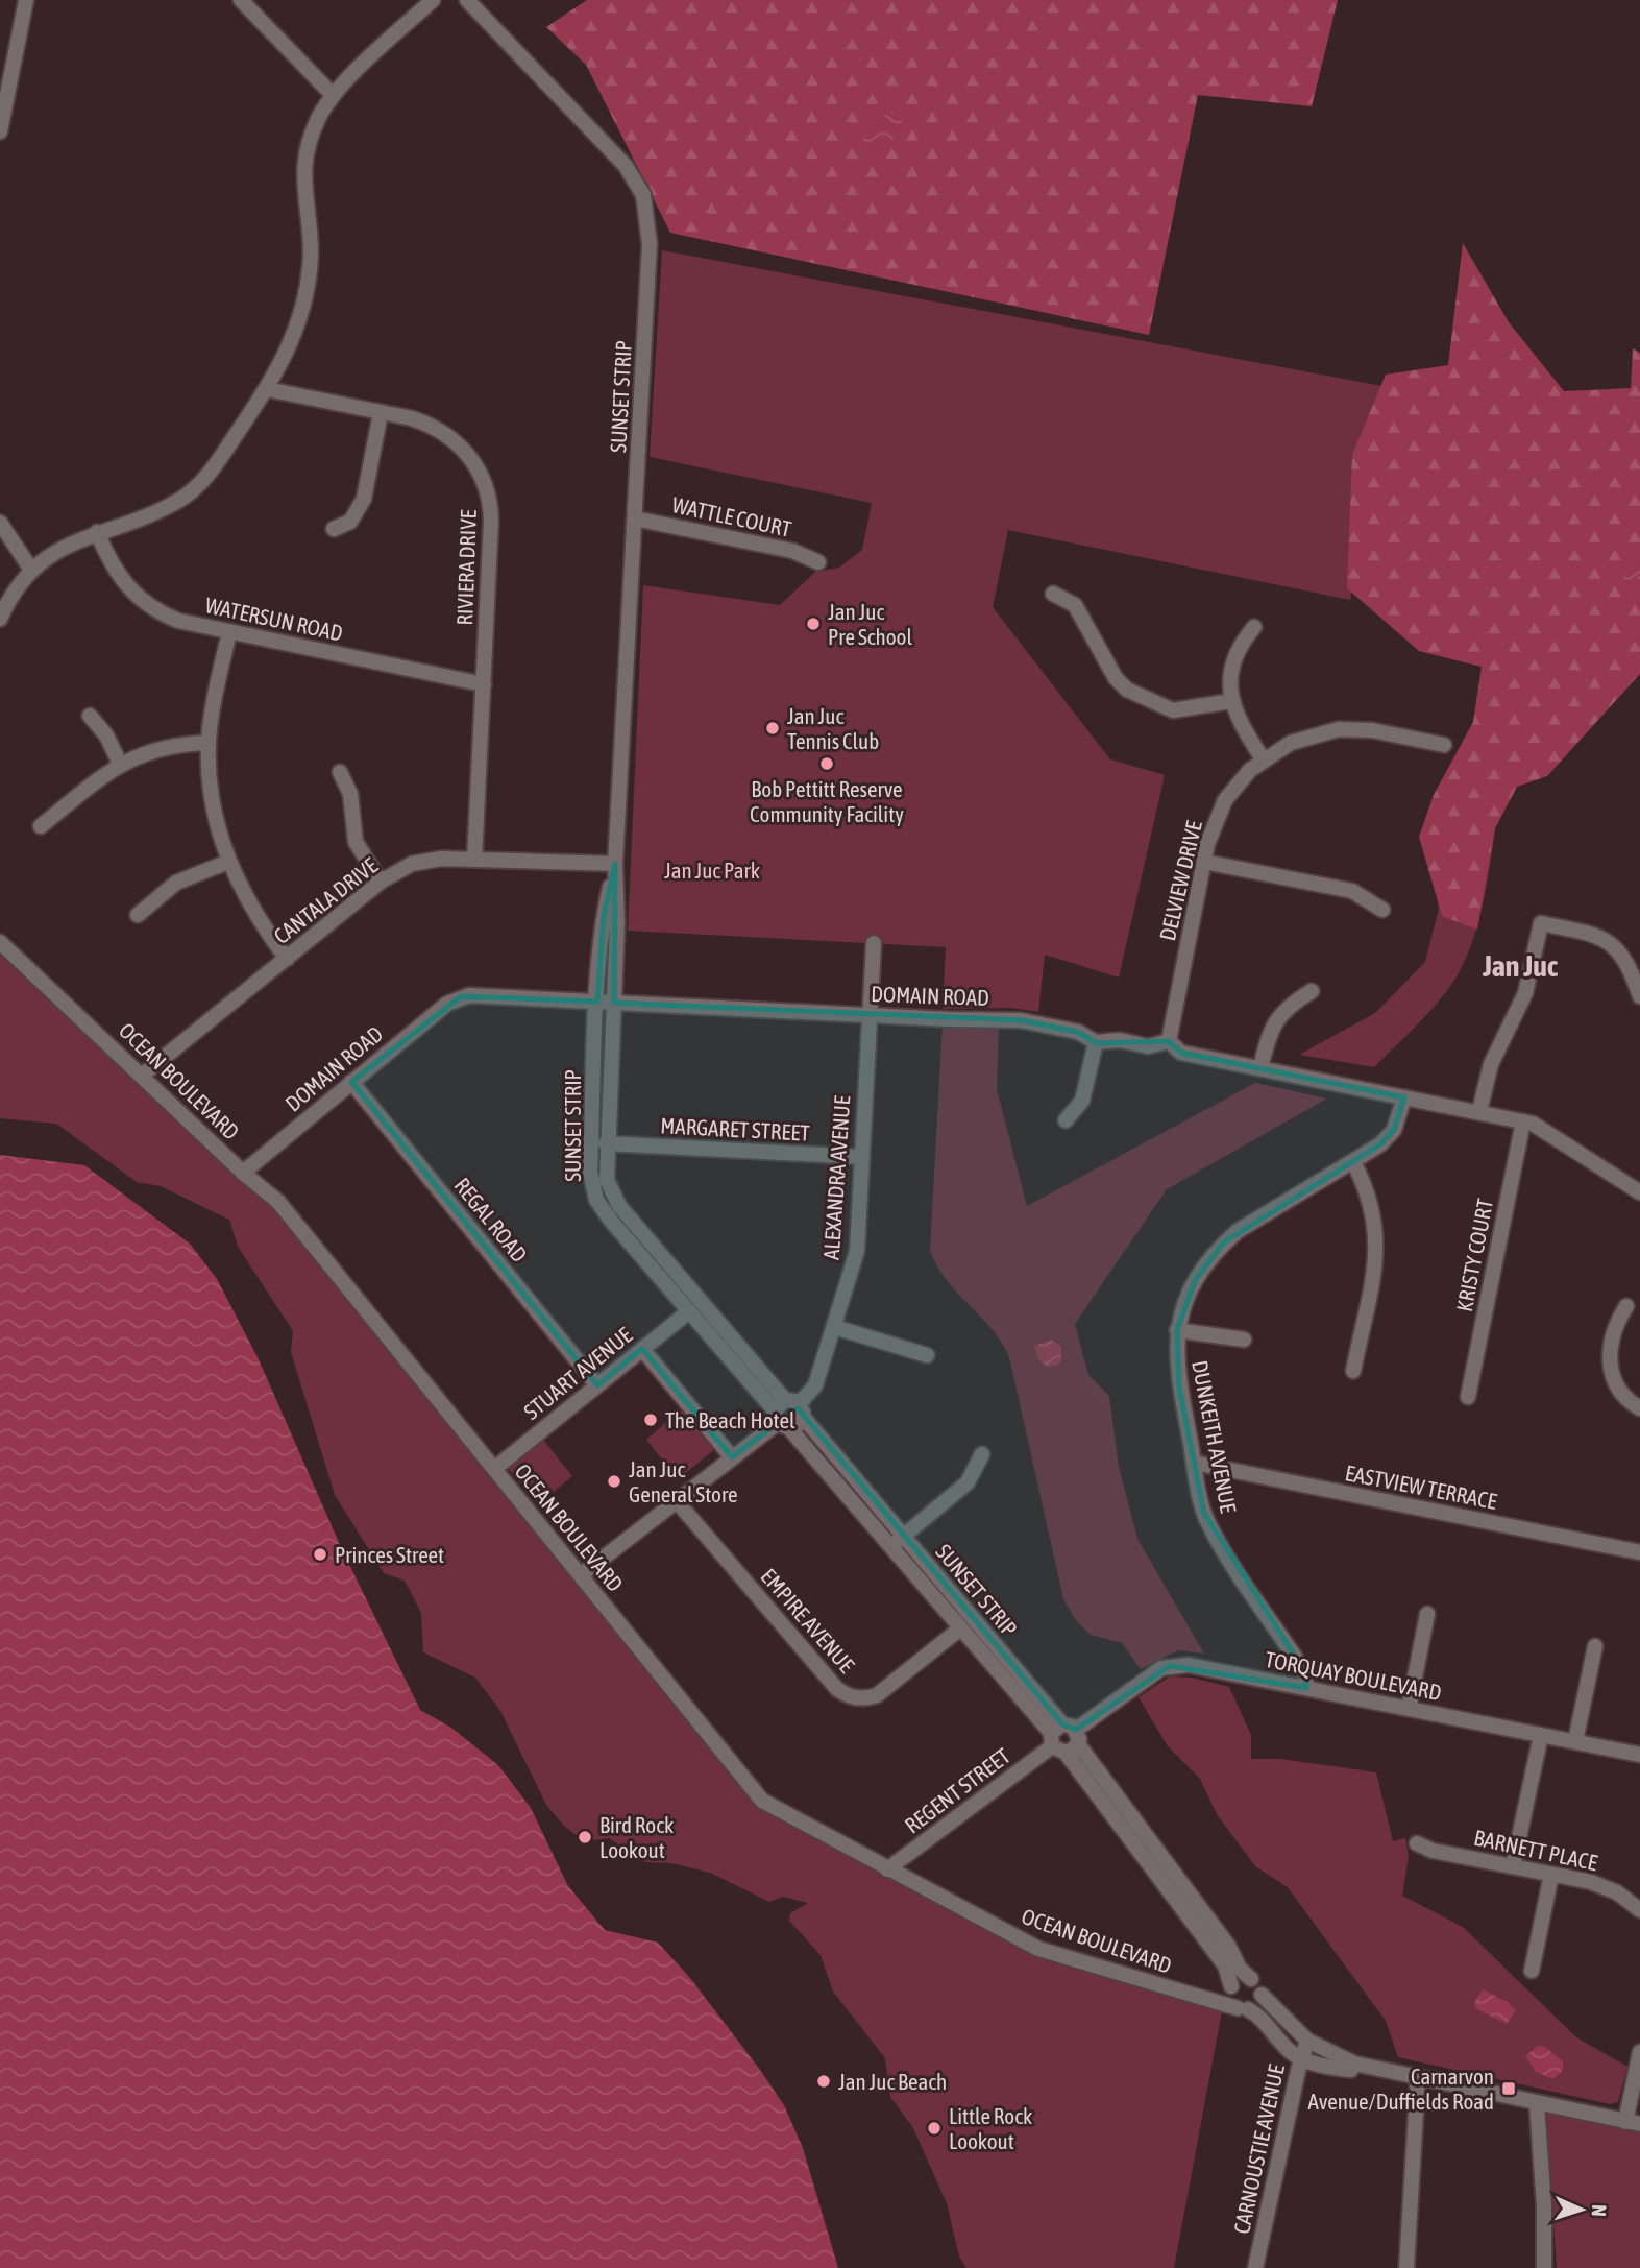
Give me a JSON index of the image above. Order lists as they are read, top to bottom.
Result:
{
  "streets": {
    "street": [
      "SUNSET STRIP",
      "WATTLE COURT",
      "RIVIERA DRIVE",
      "WATERSUN ROAD",
      "DELVIEW DRIVE",
      "CANTALA DRIVE",
      "DOMAIN ROAD",
      "OCEAN BOULEVARD",
      "MARGARET STREET",
      "ALEXANDRA AVENUE",
      "REGAL ROAD",
      "KRISTY COURT",
      "STUART AVENUE",
      "DUNKEITH AVENUE",
      "EASTVIEW TERRACE",
      "EMPIRE AVENUE",
      "TORQUAY BOULEVARD",
      "REGENT STREET",
      "BARNETT PLACE",
      "CARNOUSTIE AVENUE"
    ]
  },
  "crossings": [
    ["SUNSET STRIP", "WATTLE COURT"],
    ["SUNSET STRIP", "CANTALA DRIVE"],
    ["SUNSET STRIP", "DOMAIN ROAD"],
    ["SUNSET STRIP", "OCEAN BOULEVARD"],
    ["SUNSET STRIP", "MARGARET STREET"],
    ["SUNSET STRIP", "ALEXANDRA AVENUE"],
    ["SUNSET STRIP", "STUART AVENUE"],
    ["SUNSET STRIP", "EMPIRE AVENUE"],
    ["SUNSET STRIP", "TORQUAY BOULEVARD"],
    ["SUNSET STRIP", "REGENT STREET"],
    ["SUNSET STRIP", "CARNOUSTIE AVENUE"],
    ["RIVIERA DRIVE", "WATERSUN ROAD"],
    ["RIVIERA DRIVE", "CANTALA DRIVE"],
    ["DELVIEW DRIVE", "DOMAIN ROAD"],
    ["CANTALA DRIVE", "OCEAN BOULEVARD"],
    ["DOMAIN ROAD", "OCEAN BOULEVARD"],
    ["DOMAIN ROAD", "ALEXANDRA AVENUE"],
    ["DOMAIN ROAD", "REGAL ROAD"],
    ["DOMAIN ROAD", "KRISTY COURT"],
    ["DOMAIN ROAD", "DUNKEITH AVENUE"],
    ["OCEAN BOULEVARD", "ALEXANDRA AVENUE"],
    ["OCEAN BOULEVARD", "STUART AVENUE"],
    ["OCEAN BOULEVARD", "REGENT STREET"],
    ["MARGARET STREET", "ALEXANDRA AVENUE"],
    ["ALEXANDRA AVENUE", "EMPIRE AVENUE"],
    ["REGAL ROAD", "STUART AVENUE"],
    ["DUNKEITH AVENUE", "EASTVIEW TERRACE"],
    ["DUNKEITH AVENUE", "TORQUAY BOULEVARD"],
    ["TORQUAY BOULEVARD", "REGENT STREET"]
  ],
  "districts": ["Jan Juc"],
  "parks": ["Jan Juc Park"],
  "places": {
    "other": [
      "Jan Juc Pre School",
      "Jan Juc Tennis Club",
      "Bob Pettitt Reserve Community Facility",
      "The Beach Hotel",
      "Jan Juc General Store",
      "Princes Street",
      "Bird Rock Lookout",
      "Jan Juc Beach",
      "Little Rock Lookout"
    ],
    "transit": ["Carnarvon Avenue/Duffields Road"]
  },
  "north": "right"
}
